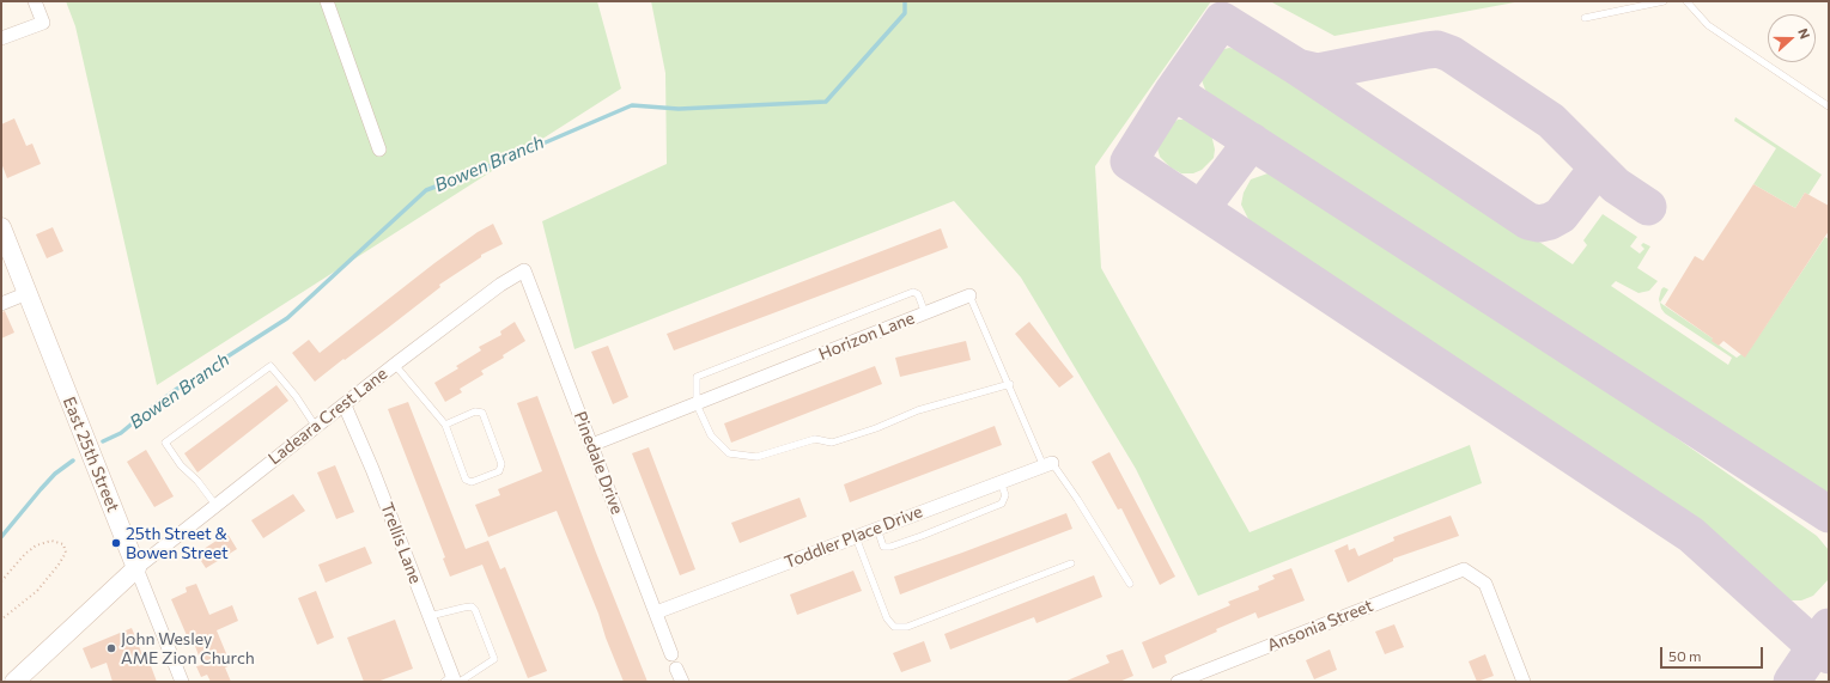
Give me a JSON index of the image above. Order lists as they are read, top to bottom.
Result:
{
  "streets": {
    "street": [
      "Horizon Lane",
      "Ladeara Crest Lane",
      "East 25th Street",
      "Pinedale Drive",
      "Toddler Place Drive",
      "Trellis Lane",
      "Ansonia Street"
    ]
  },
  "crossings": [
    ["Horizon Lane", "Pinedale Drive"],
    ["Horizon Lane", "Toddler Place Drive"],
    ["Ladeara Crest Lane", "East 25th Street"],
    ["Ladeara Crest Lane", "Pinedale Drive"],
    ["Ladeara Crest Lane", "Trellis Lane"],
    ["Pinedale Drive", "Toddler Place Drive"]
  ],
  "water": ["Bowen Branch"],
  "places": ["25th Street & Bowen Street", "John Wesley AME Zion Church"],
  "scale_bar": "50 m",
  "north": "right"
}
